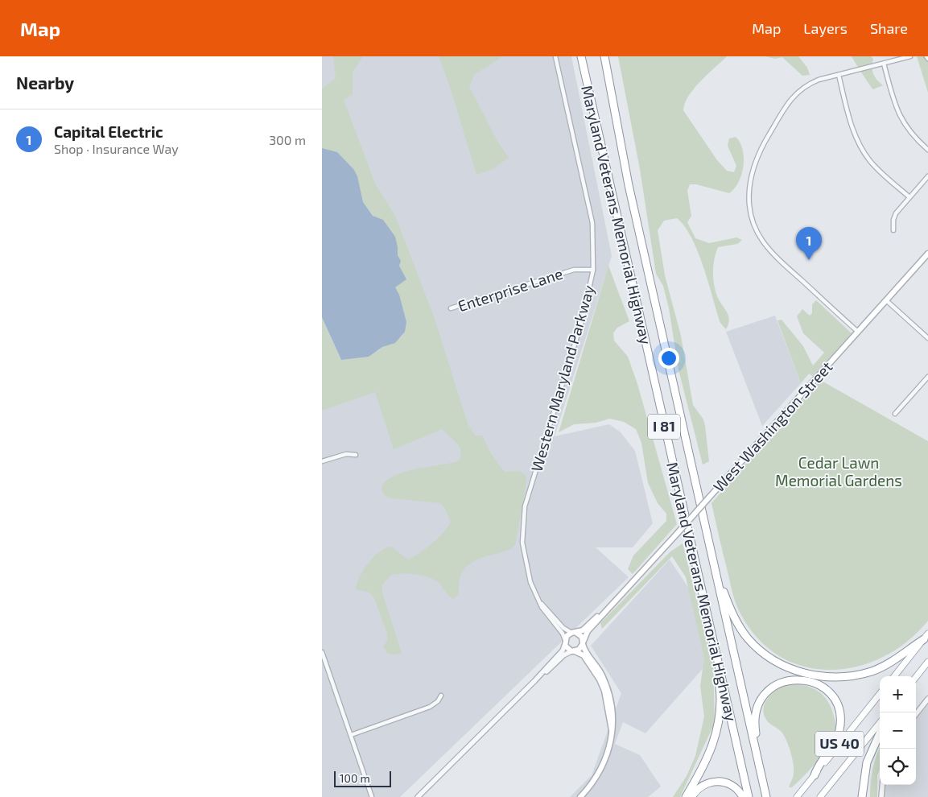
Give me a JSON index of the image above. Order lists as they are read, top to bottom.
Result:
{
  "streets": {
    "highway": ["Maryland Veterans Memorial Highway", "I 81"],
    "main road": ["West Washington Street", "US 40"],
    "street": ["Enterprise Lane", "Western Maryland Parkway"]
  },
  "crossings": [
    ["Enterprise Lane", "Western Maryland Parkway"],
    ["Western Maryland Parkway", "West Washington Street"]
  ],
  "parks": ["Cedar Lawn Memorial Gardens"],
  "scale_bar": "100 m",
  "page": {
    "header": "Map",
    "nav": ["Map", "Layers", "Share"],
    "heading": "Nearby",
    "list": [
      {
        "mark": "1",
        "name": "Capital Electric",
        "note": "Shop · Insurance Way",
        "value": "300 m"
      }
    ],
    "pins": "1",
    "map_buttons": ["+", "−"],
    "scale": "100 m"
  }
}
